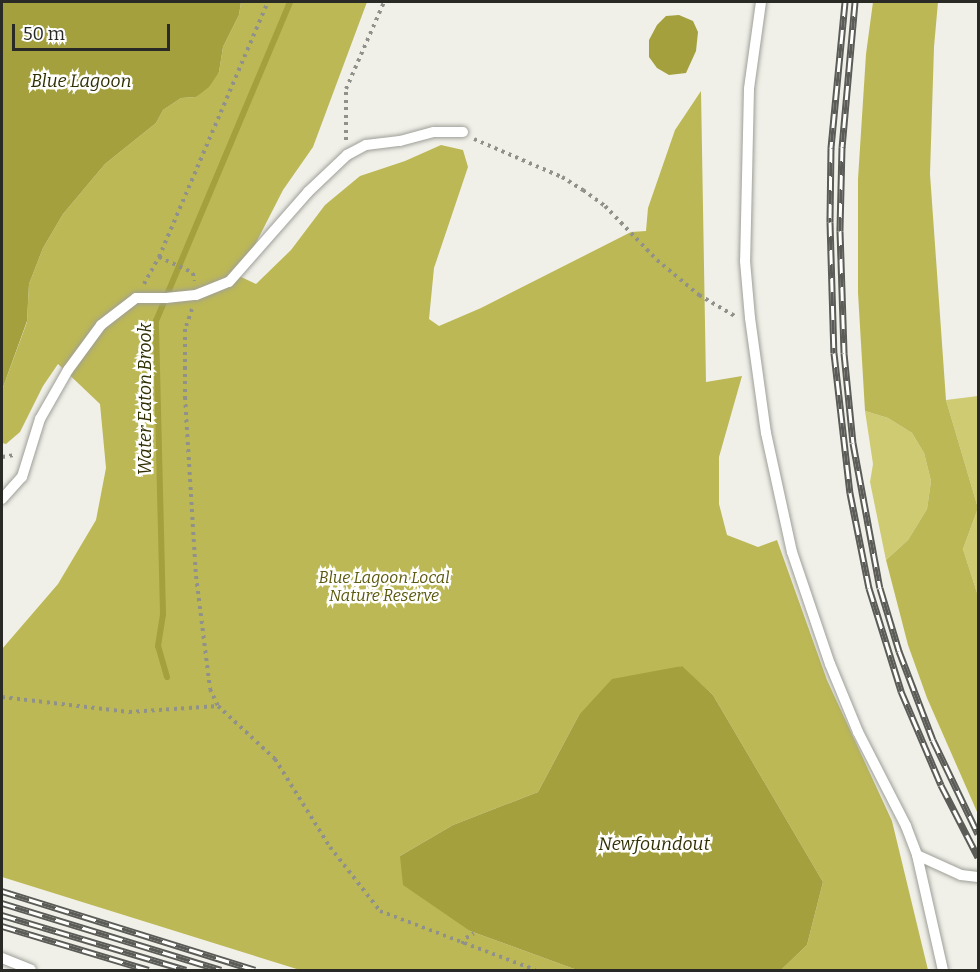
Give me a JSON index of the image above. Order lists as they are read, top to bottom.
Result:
{
  "water": ["Blue Lagoon", "Water Eaton Brook", "Newfoundout"],
  "parks": ["Blue Lagoon Local Nature Reserve"],
  "scale_bar": "50 m"
}
